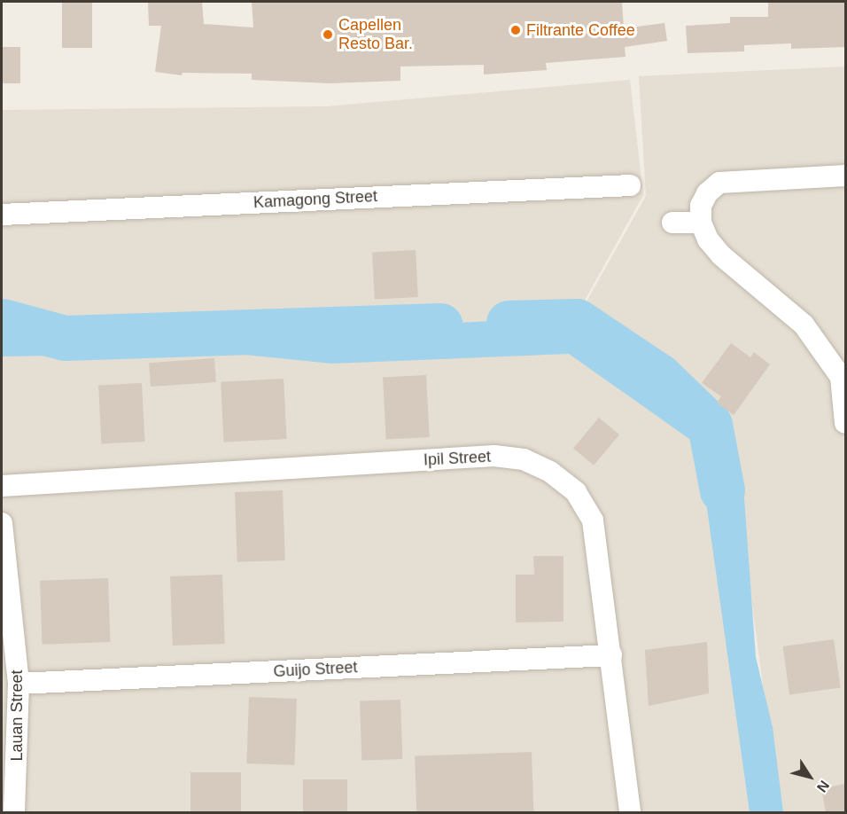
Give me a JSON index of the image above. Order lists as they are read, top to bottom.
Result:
{
  "streets": {
    "street": [
      "Kamagong Street",
      "Ipil Street",
      "Guijo Street",
      "Lauan Street"
    ]
  },
  "crossings": [
    ["Ipil Street", "Guijo Street"],
    ["Guijo Street", "Lauan Street"]
  ],
  "places": ["Filtrante Coffee", "Capellen Resto Bar."],
  "north": "bottom right"
}
